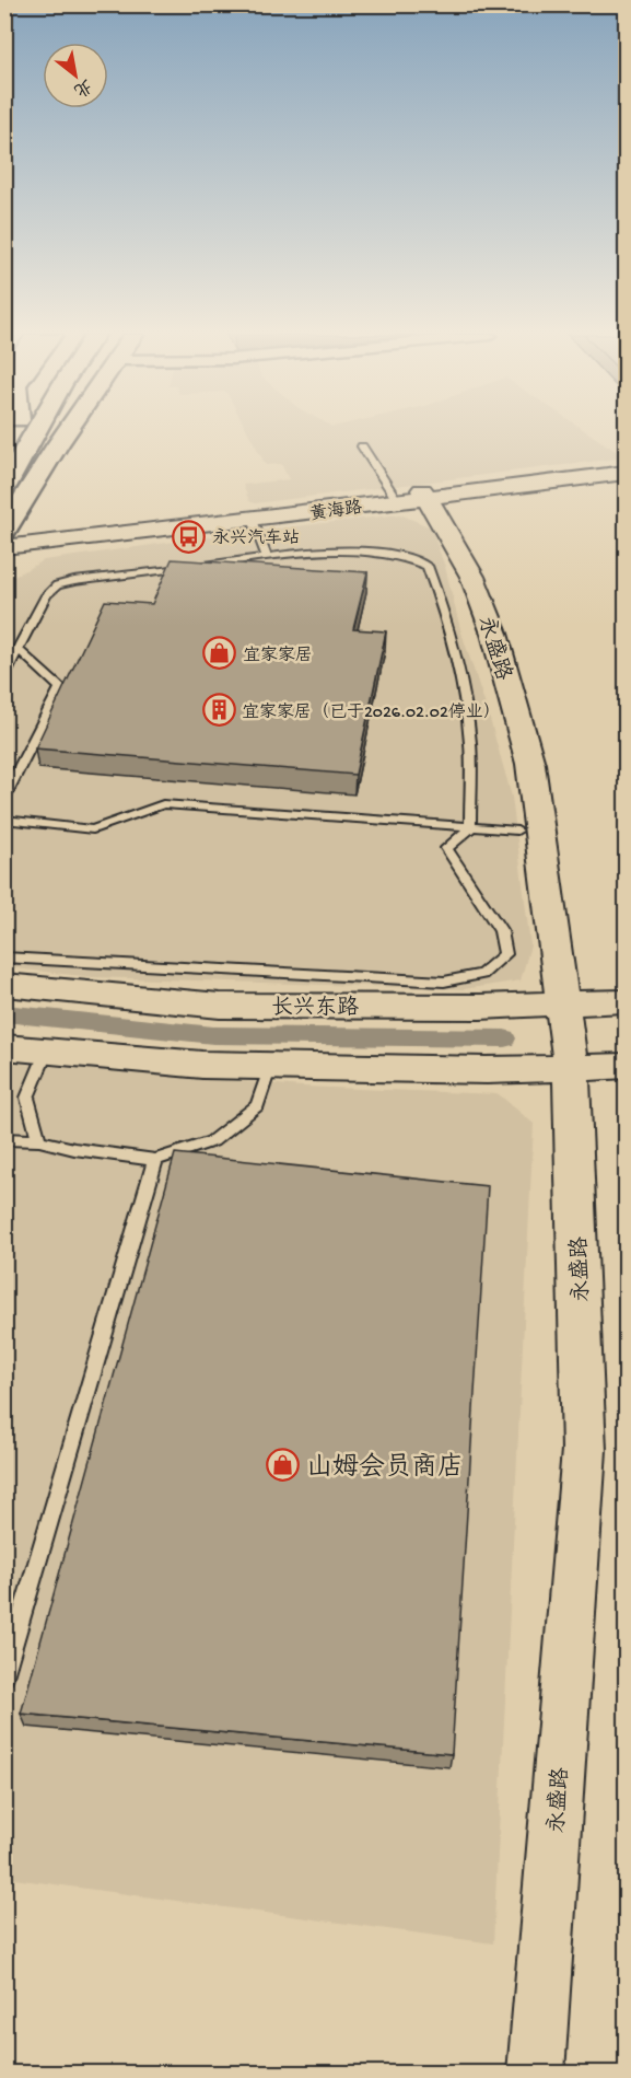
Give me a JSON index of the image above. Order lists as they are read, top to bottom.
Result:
{
  "streets": {
    "street": ["黄海路", "永盛路", "长兴东路"]
  },
  "crossings": [
    ["黄海路", "永盛路"],
    ["永盛路", "长兴东路"]
  ],
  "places": {
    "bus stop": ["永兴汽车站"],
    "shop": ["宜家家居", "山姆会员商店"],
    "building": ["宜家家居（已于2026.02.02停业）"]
  },
  "north": "bottom right"
}
